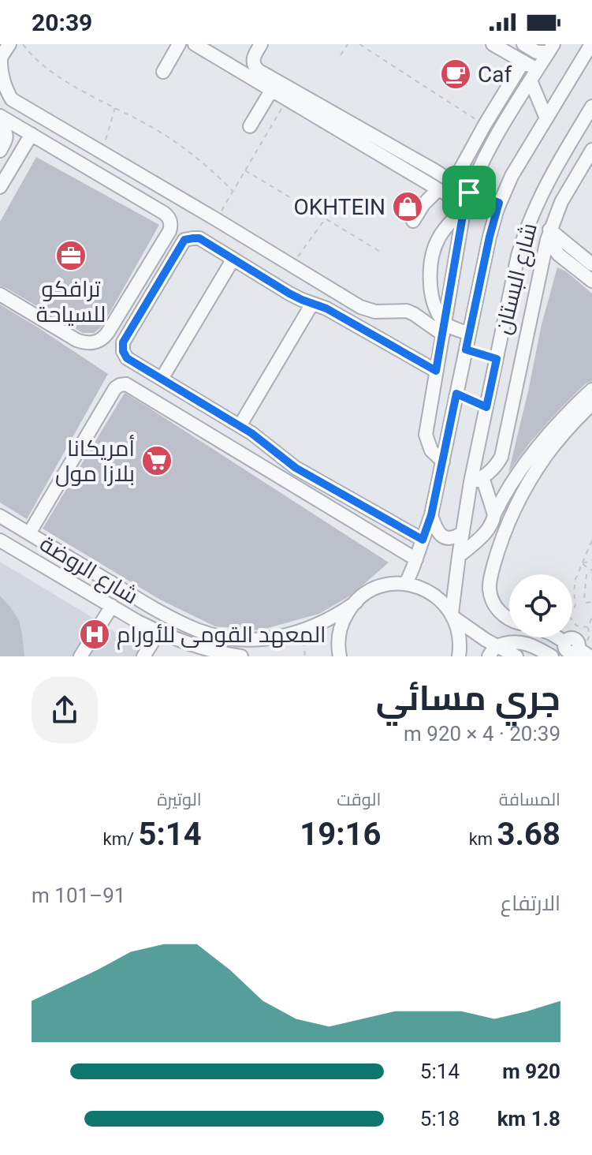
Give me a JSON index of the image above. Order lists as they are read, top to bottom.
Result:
{
  "streets": {
    "street": ["شارع البستان", "شارع الروضة"]
  },
  "crossings": [
    ["شارع البستان", "شارع الروضة"]
  ],
  "places": {
    "cafe": ["Caf"],
    "shop": ["OKHTEIN"],
    "office": ["ترافكو للسياحة"],
    "supermarket": ["أمريكانا بلازا مول"],
    "hospital": ["المعهد القومى للأورام"]
  },
  "page": {
    "status": "20:39",
    "heading": ["جري مسائي", "20:39 · 4 × 920 m"],
    "stats": [
      ["المسافة", "3.68 km"],
      ["الوقت", "19:16"],
      ["الوتيرة", "5:14 /km"]
    ],
    "chart": ["الارتفاع", "91–101 m"],
    "list": [
      {
        "name": "920 m",
        "note": "5:14"
      },
      {
        "name": "1.8 km",
        "note": "5:18"
      }
    ]
  }
}
